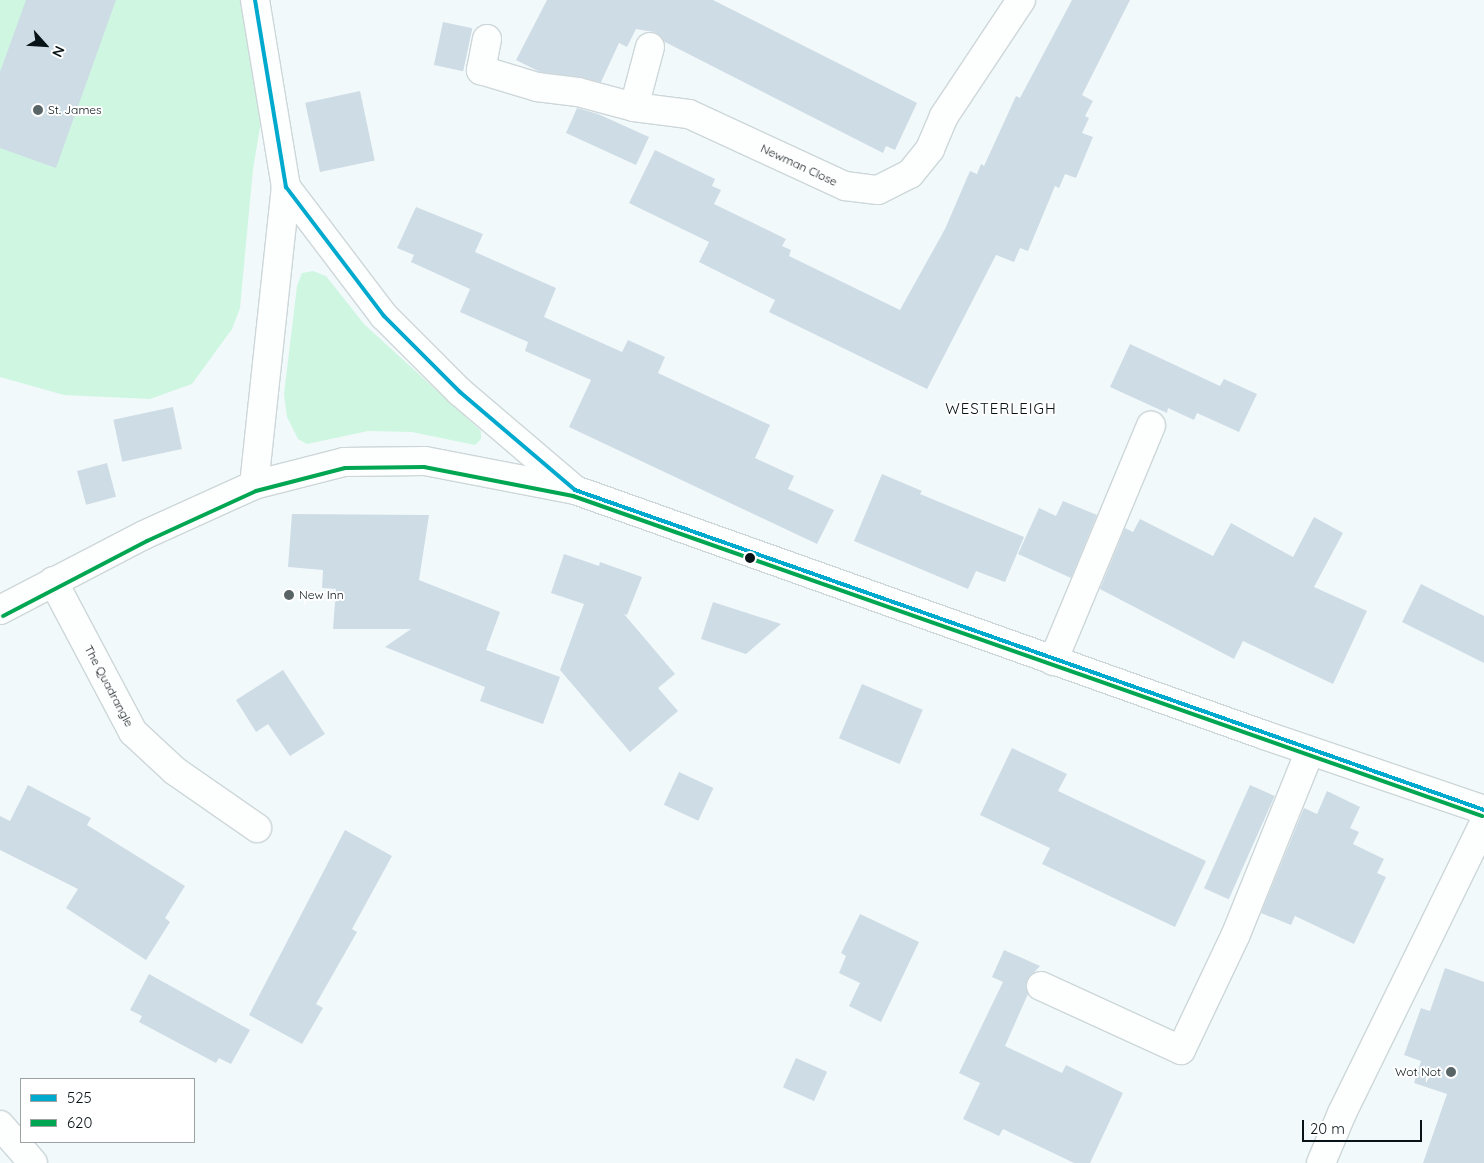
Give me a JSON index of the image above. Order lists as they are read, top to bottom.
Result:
{
  "streets": {
    "street": ["Newman Close", "The Quadrangle"]
  },
  "districts": ["WESTERLEIGH"],
  "places": ["St. James", "New Inn", "Wot Not"],
  "lines": ["transit line 525", "transit line 620"],
  "legend": ["525", "620"],
  "scale_bar": "20 m",
  "north": "bottom right"
}
